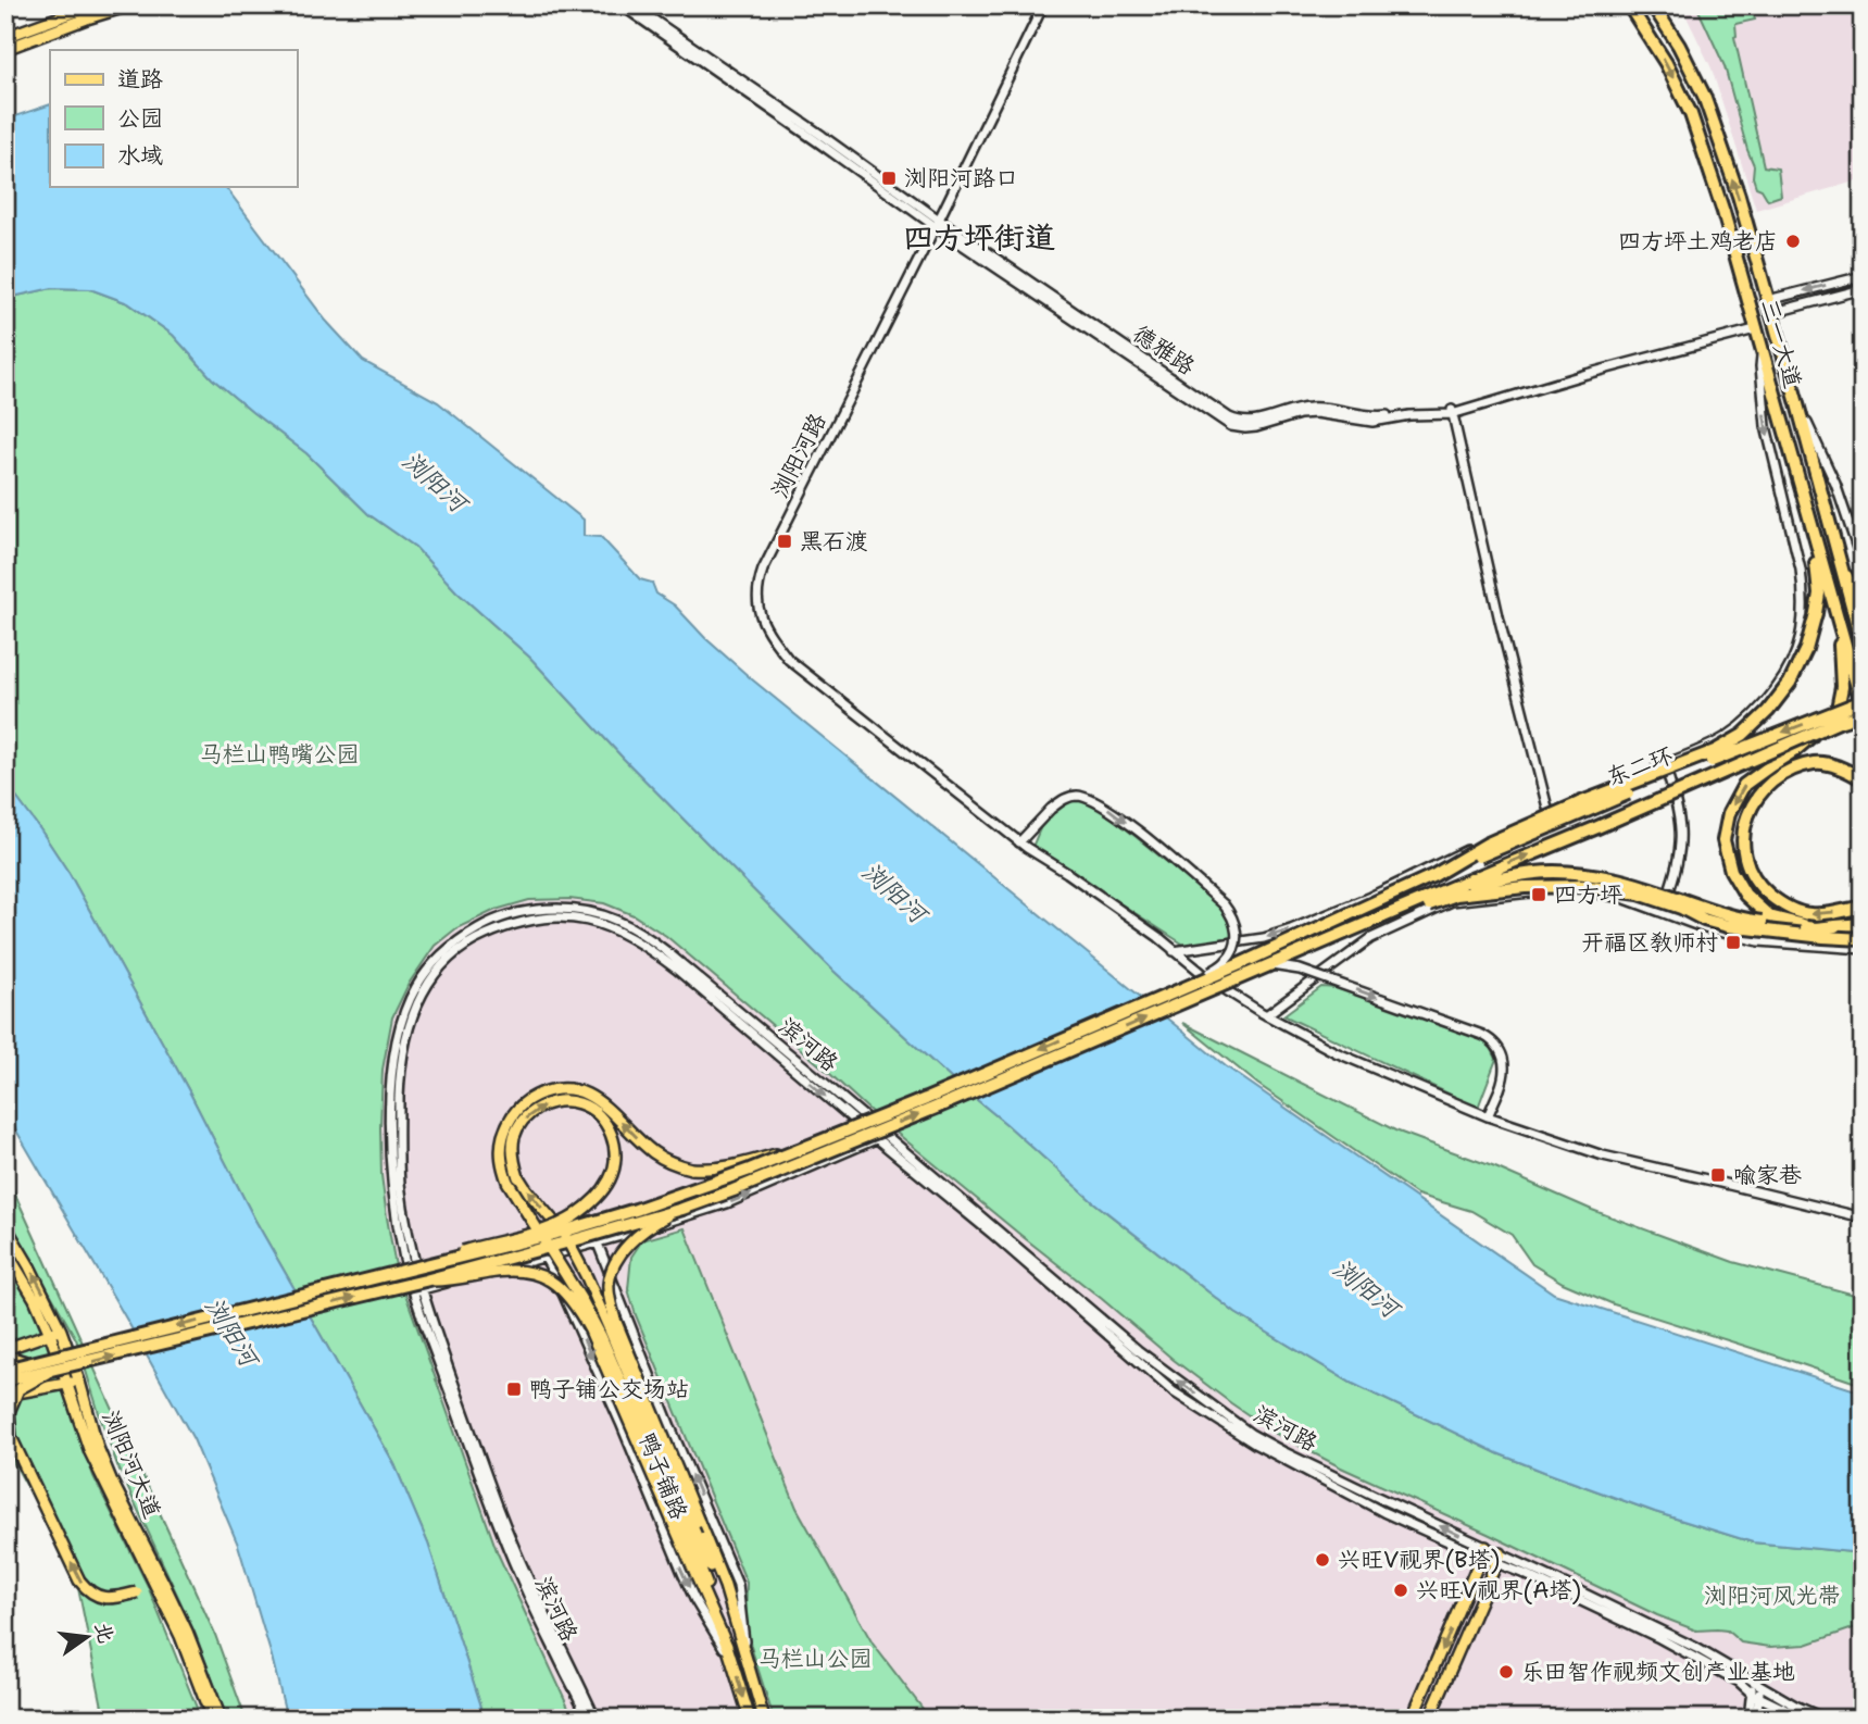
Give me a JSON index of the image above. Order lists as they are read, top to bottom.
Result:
{
  "streets": {
    "highway": ["三一大道", "东二环"],
    "main road": ["浏阳河大道", "鸭子铺路"],
    "street": ["德雅路", "浏阳河路", "滨河路"]
  },
  "crossings": [
    ["三一大道", "德雅路"],
    ["三一大道", "东二环"],
    ["德雅路", "浏阳河路"]
  ],
  "districts": ["四方坪街道"],
  "water": ["浏阳河"],
  "parks": ["马栏山鸭嘴公园", "浏阳河风光带", "马栏山公园"],
  "places": {
    "transit": [
      "浏阳河路口",
      "黑石渡",
      "四方坪",
      "开福区教师村",
      "喻家巷",
      "鸭子铺公交场站"
    ],
    "other": [
      "四方坪土鸡老店",
      "兴旺V视界(B塔)",
      "兴旺V视界(A塔)",
      "乐田智作视频文创产业基地"
    ]
  },
  "legend": ["道路", "公园", "水域"],
  "north": "right"
}
